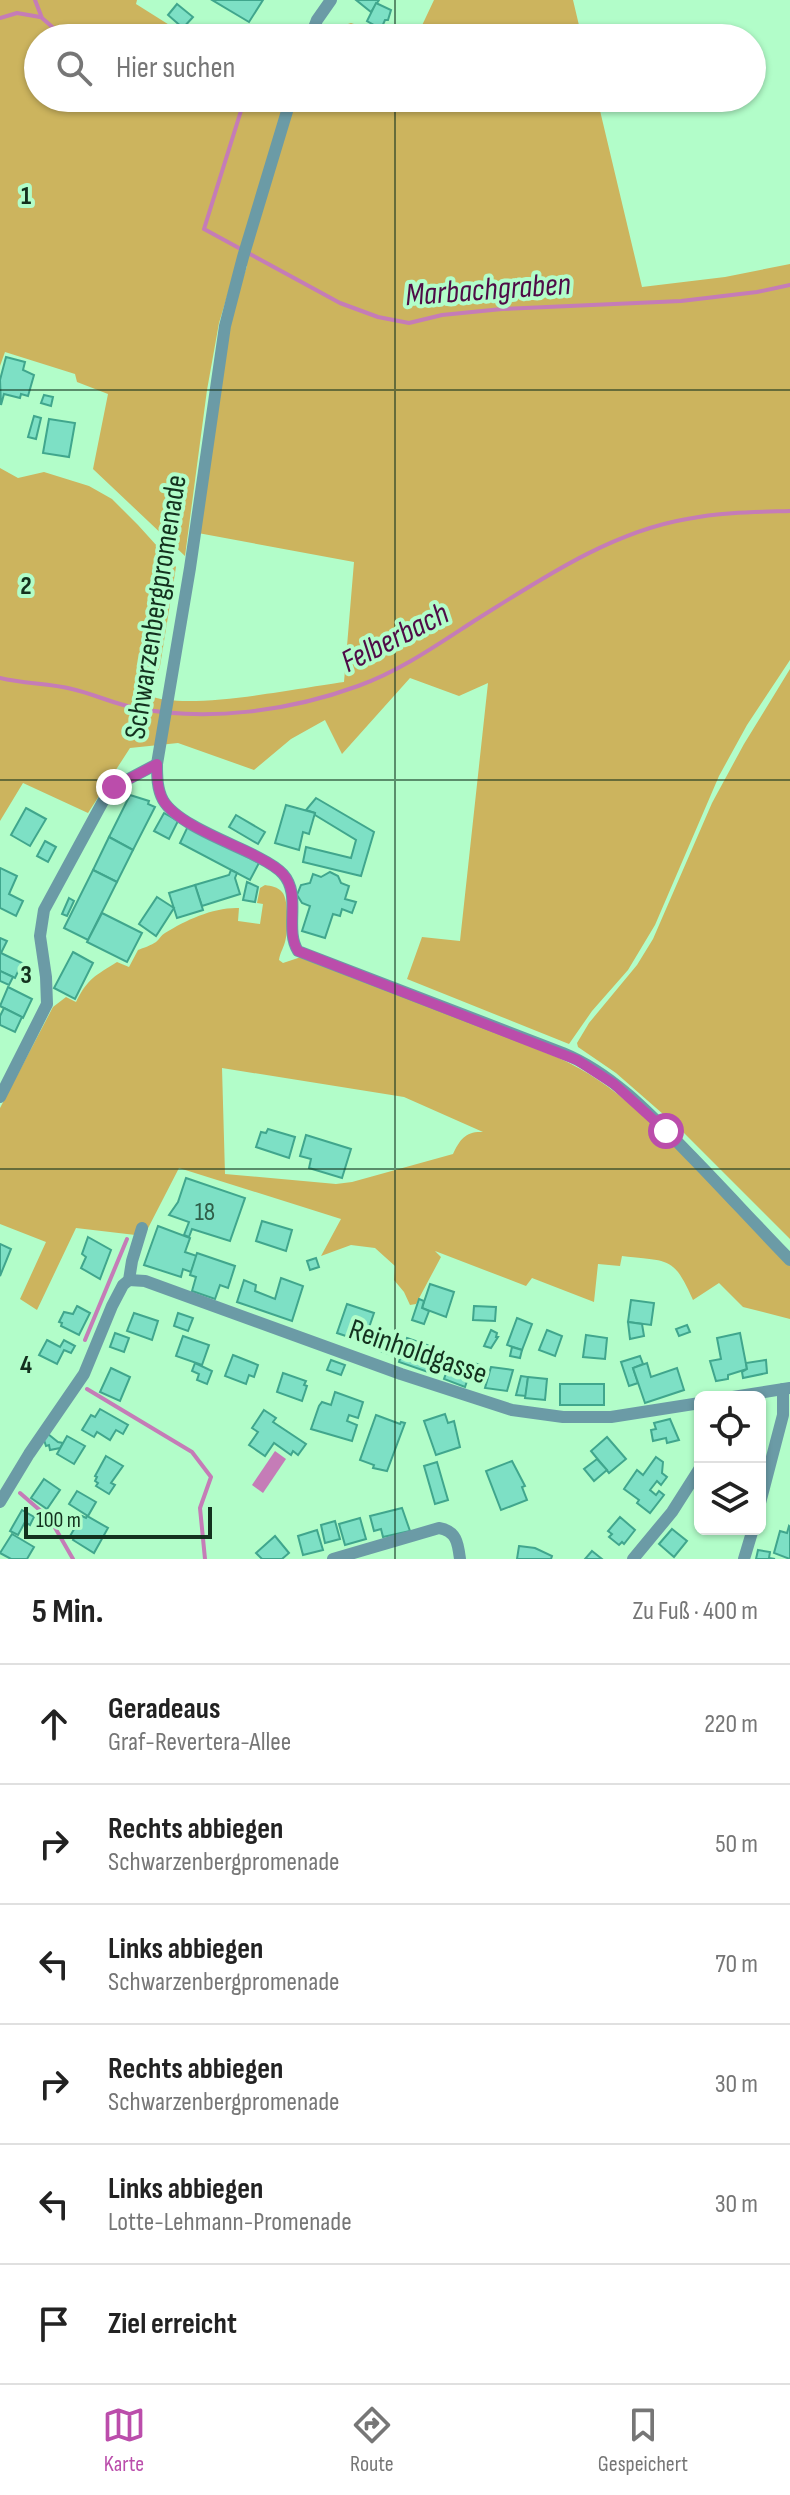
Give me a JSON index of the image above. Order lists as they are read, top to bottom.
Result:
{
  "streets": {
    "street": ["Schwarzenbergpromenade", "Reinholdgasse"]
  },
  "water": ["Marbachgraben", "Felberbach"],
  "house_numbers": ["18"],
  "scale_bar": "100 m",
  "page": {
    "search": "Hier suchen",
    "scale": "100 m",
    "heading": ["5 Min.", "Zu Fuß · 400 m"],
    "list": [
      ["Geradeaus", "Graf-Revertera-Allee", "220 m"],
      ["Rechts abbiegen", "Schwarzenbergpromenade", "50 m"],
      ["Links abbiegen", "Schwarzenbergpromenade", "70 m"],
      ["Rechts abbiegen", "Schwarzenbergpromenade", "30 m"],
      ["Links abbiegen", "Lotte-Lehmann-Promenade", "30 m"],
      "Ziel erreicht"
    ],
    "nav": ["Karte", "Route", "Gespeichert"]
  },
  "grid": {
    "rows": [
      "1",
      "2",
      "3",
      "4"
    ]
  }
}
